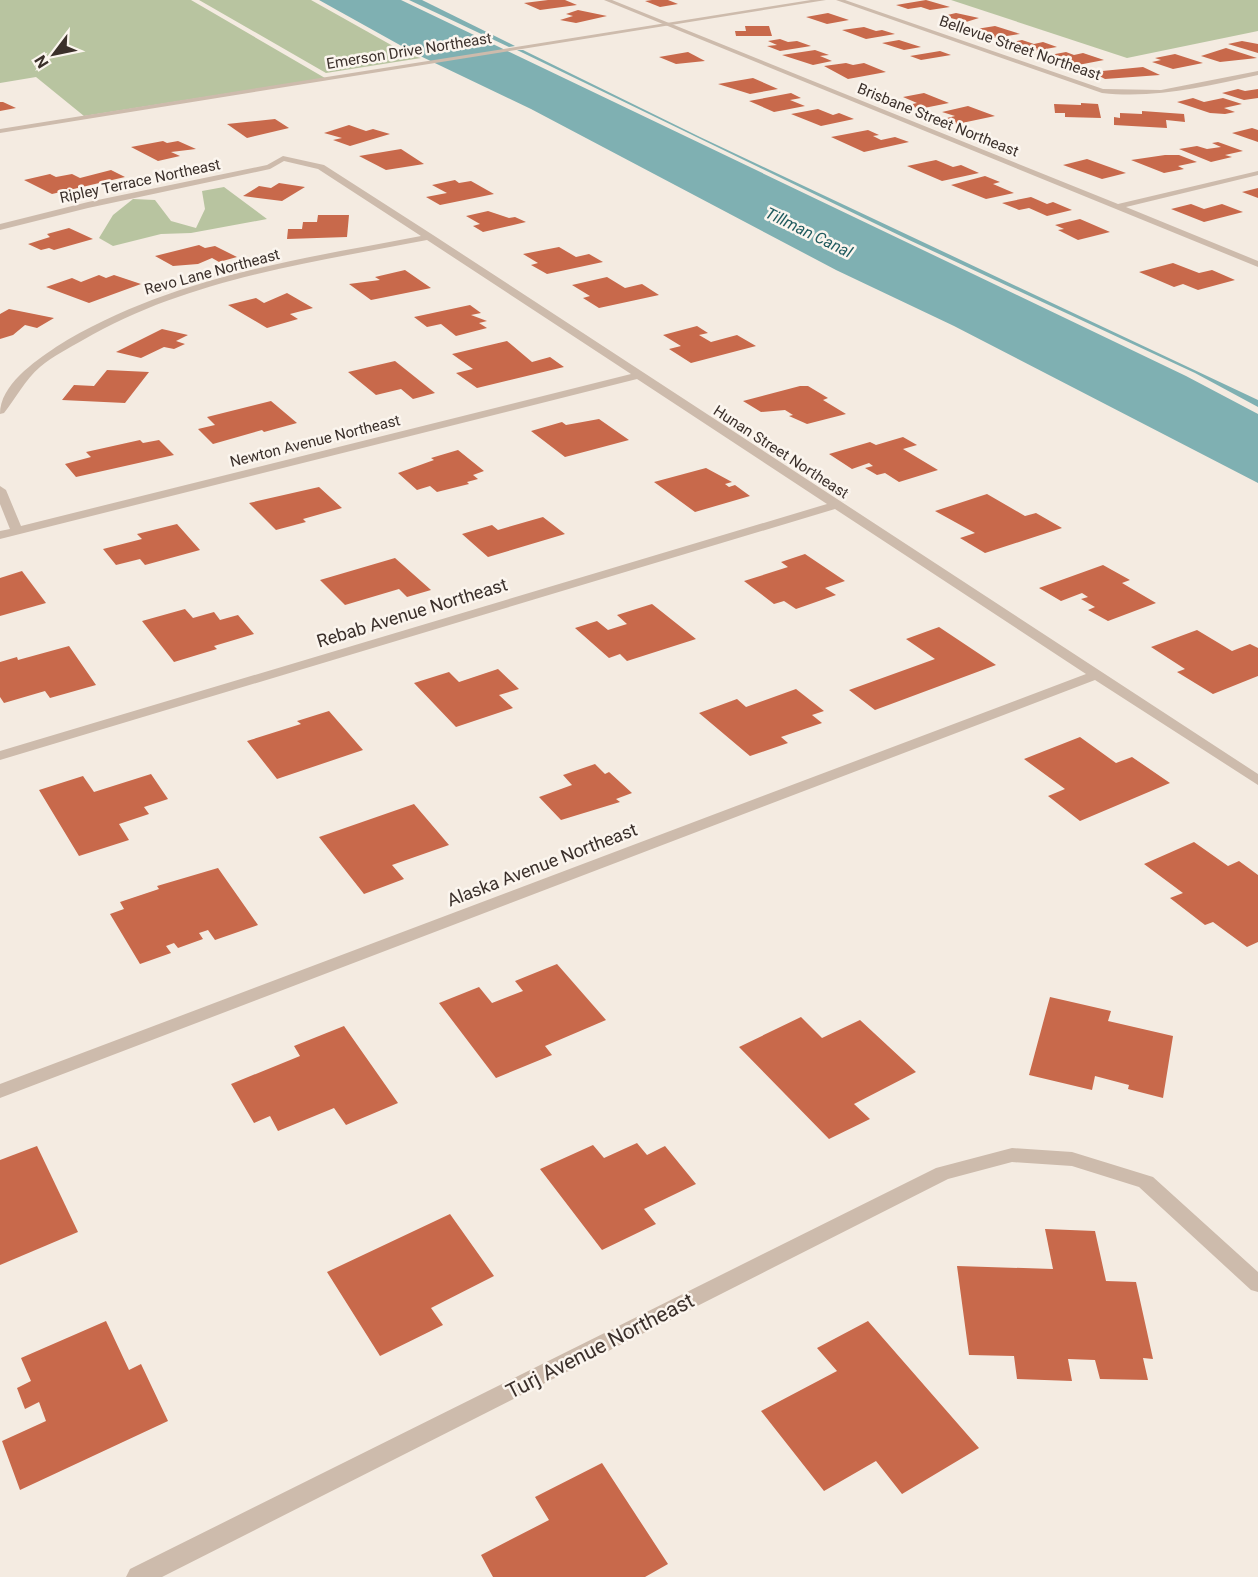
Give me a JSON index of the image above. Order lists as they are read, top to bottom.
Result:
{
  "streets": {
    "street": [
      "Bellevue Street Northeast",
      "Emerson Drive Northeast",
      "Brisbane Street Northeast",
      "Ripley Terrace Northeast",
      "Revo Lane Northeast",
      "Newton Avenue Northeast",
      "Hunan Street Northeast",
      "Rebab Avenue Northeast",
      "Alaska Avenue Northeast",
      "Turj Avenue Northeast"
    ]
  },
  "crossings": [
    ["Emerson Drive Northeast", "Brisbane Street Northeast"],
    ["Ripley Terrace Northeast", "Hunan Street Northeast"],
    ["Revo Lane Northeast", "Hunan Street Northeast"],
    ["Newton Avenue Northeast", "Hunan Street Northeast"],
    ["Hunan Street Northeast", "Rebab Avenue Northeast"],
    ["Hunan Street Northeast", "Alaska Avenue Northeast"]
  ],
  "water": ["Tillman Canal"],
  "north": "bottom left"
}
